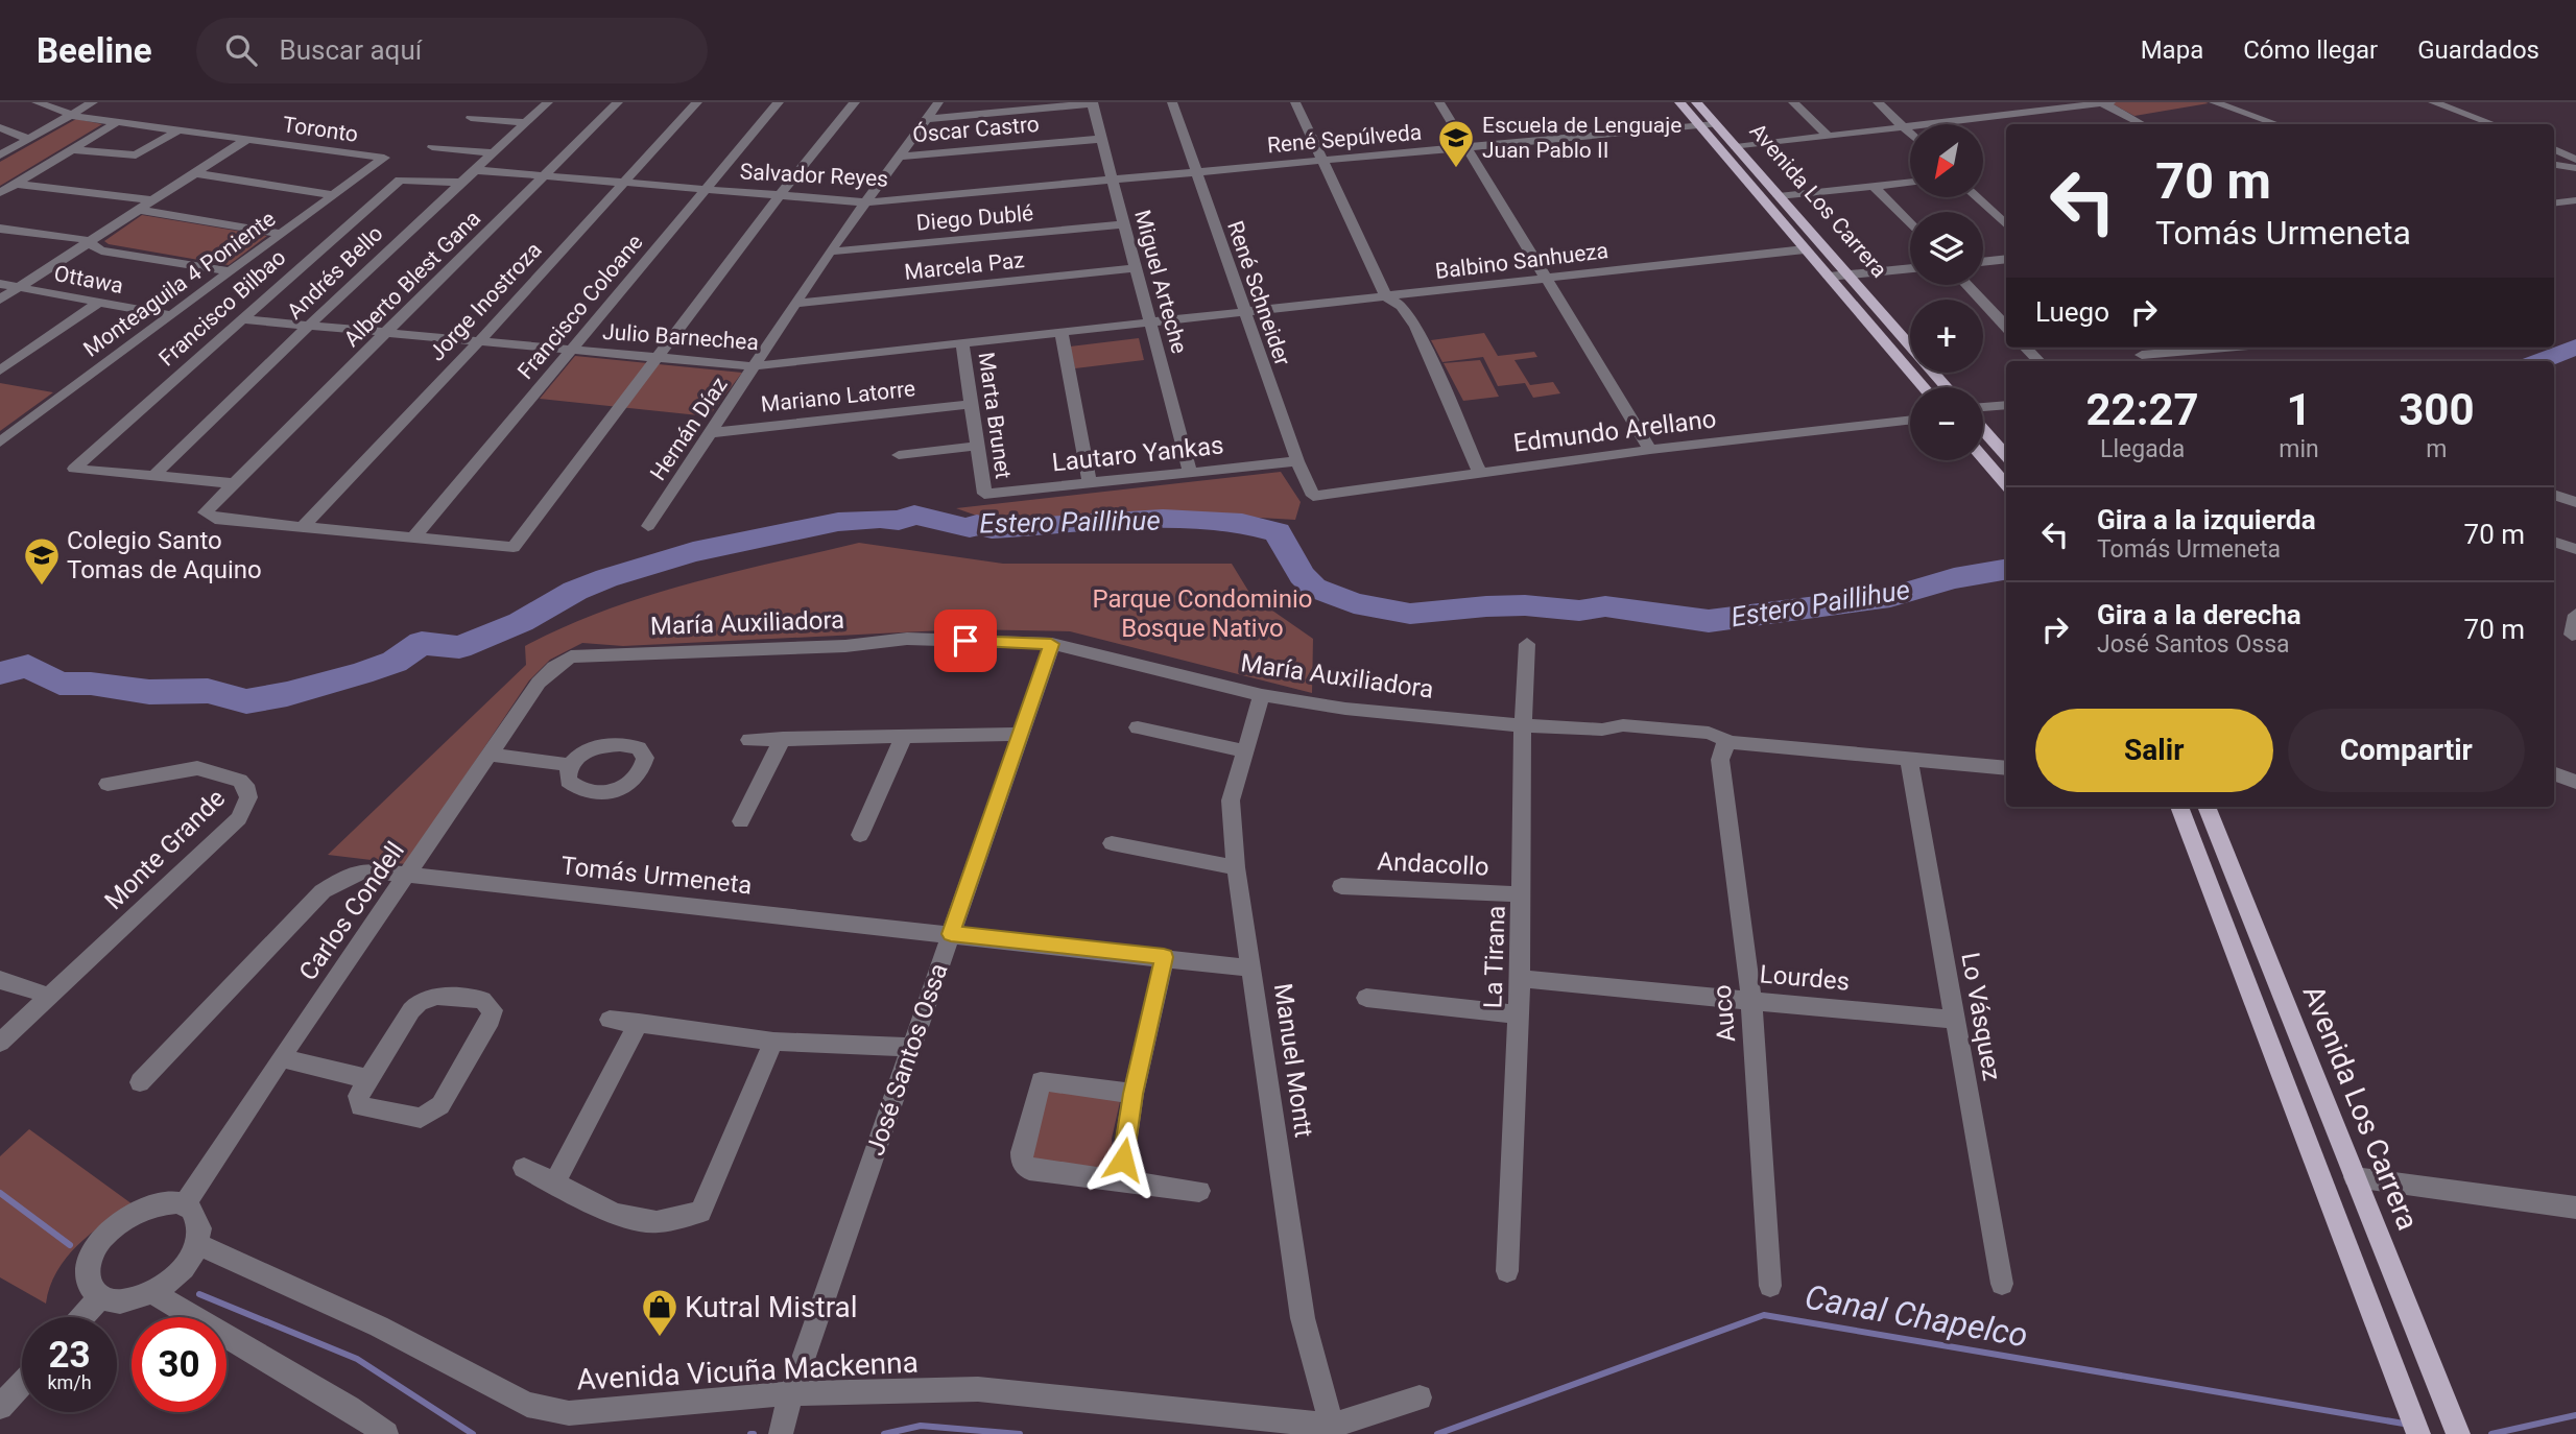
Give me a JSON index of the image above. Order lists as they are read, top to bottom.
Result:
{
  "streets": {
    "main road": ["Avenida Los Carrera"],
    "street": [
      "Toronto",
      "Óscar Castro",
      "René Sepúlveda",
      "Salvador Reyes",
      "Diego Dublé",
      "Balbino Sanhueza",
      "Marcela Paz",
      "Andrés Bello",
      "Alberto Blest Gana",
      "Ottawa",
      "Miguel Arteche",
      "Monteaguila 4 Poniente",
      "René Schneider",
      "Jorge Inostroza",
      "Francisco Coloane",
      "Francisco Bilbao",
      "Julio Barnechea",
      "Mariano Latorre",
      "Marta Brunet",
      "Hernán Díaz",
      "Edmundo Arellano",
      "Lautaro Yankas",
      "María Auxiliadora",
      "Monte Grande",
      "Andacollo",
      "Tomás Urmeneta",
      "Carlos Condell",
      "La Tirana",
      "Lourdes",
      "Auco",
      "Lo Vásquez",
      "José Santos Ossa",
      "Manuel Montt",
      "Avenida Vicuña Mackenna"
    ]
  },
  "crossings": [
    ["Toronto", "Monteaguila 4 Poniente"],
    ["Óscar Castro", "Miguel Arteche"],
    ["Óscar Castro", "Hernán Díaz"],
    ["René Sepúlveda", "Salvador Reyes"],
    ["René Sepúlveda", "Avenida Los Carrera"],
    ["René Sepúlveda", "René Schneider"],
    ["Salvador Reyes", "Andrés Bello"],
    ["Salvador Reyes", "Alberto Blest Gana"],
    ["Salvador Reyes", "Miguel Arteche"],
    ["Salvador Reyes", "René Schneider"],
    ["Salvador Reyes", "Jorge Inostroza"],
    ["Salvador Reyes", "Francisco Coloane"],
    ["Salvador Reyes", "Hernán Díaz"],
    ["Avenida Los Carrera", "Balbino Sanhueza"],
    ["Diego Dublé", "Miguel Arteche"],
    ["Diego Dublé", "Hernán Díaz"],
    ["Balbino Sanhueza", "René Schneider"],
    ["Balbino Sanhueza", "Julio Barnechea"],
    ["Marcela Paz", "Miguel Arteche"],
    ["Marcela Paz", "Hernán Díaz"],
    ["Andrés Bello", "Francisco Bilbao"],
    ["Andrés Bello", "Julio Barnechea"],
    ["Alberto Blest Gana", "Jorge Inostroza"],
    ["Alberto Blest Gana", "Julio Barnechea"],
    ["Ottawa", "Monteaguila 4 Poniente"],
    ["Miguel Arteche", "Julio Barnechea"],
    ["Miguel Arteche", "Lautaro Yankas"],
    ["René Schneider", "Julio Barnechea"],
    ["René Schneider", "Edmundo Arellano"],
    ["René Schneider", "Lautaro Yankas"],
    ["Jorge Inostroza", "Julio Barnechea"],
    ["Francisco Coloane", "Julio Barnechea"],
    ["Francisco Bilbao", "Julio Barnechea"],
    ["Julio Barnechea", "Marta Brunet"],
    ["Julio Barnechea", "Hernán Díaz"],
    ["Mariano Latorre", "Marta Brunet"],
    ["Mariano Latorre", "Hernán Díaz"],
    ["Marta Brunet", "Lautaro Yankas"],
    ["María Auxiliadora", "Carlos Condell"],
    ["María Auxiliadora", "La Tirana"],
    ["María Auxiliadora", "Auco"],
    ["María Auxiliadora", "Lo Vásquez"],
    ["María Auxiliadora", "José Santos Ossa"],
    ["María Auxiliadora", "Manuel Montt"],
    ["Andacollo", "La Tirana"],
    ["Tomás Urmeneta", "Carlos Condell"],
    ["Tomás Urmeneta", "José Santos Ossa"],
    ["Tomás Urmeneta", "Manuel Montt"],
    ["Carlos Condell", "Avenida Vicuña Mackenna"],
    ["La Tirana", "Lourdes"],
    ["Lourdes", "Auco"],
    ["Lourdes", "Lo Vásquez"],
    ["José Santos Ossa", "Avenida Vicuña Mackenna"],
    ["Manuel Montt", "Avenida Vicuña Mackenna"]
  ],
  "water": ["Estero Paillihue", "Canal Chapelco"],
  "parks": ["Parque Condominio Bosque Nativo"],
  "places": {
    "school or university": ["Escuela de Lenguaje Juan Pablo II", "Colegio Santo Tomas de Aquino"],
    "shop": ["Kutral Mistral"]
  },
  "north": "bottom left",
  "page": {
    "header": "Beeline",
    "search": "Buscar aquí",
    "nav": ["Mapa", "Cómo llegar", "Guardados"],
    "map_buttons": ["+", "−"],
    "turn": ["70 m", "Tomás Urmeneta"],
    "then": "Luego",
    "eta": [
      "22:27",
      "Llegada",
      "1",
      "min",
      "300",
      "m"
    ],
    "list": [
      {
        "name": "Gira a la izquierda",
        "note": "Tomás Urmeneta",
        "value": "70 m"
      },
      {
        "name": "Gira a la derecha",
        "note": "José Santos Ossa",
        "value": "70 m"
      }
    ],
    "buttons": ["Salir", "Compartir"],
    "speed": "23 km/h",
    "limit": "30"
  }
}
